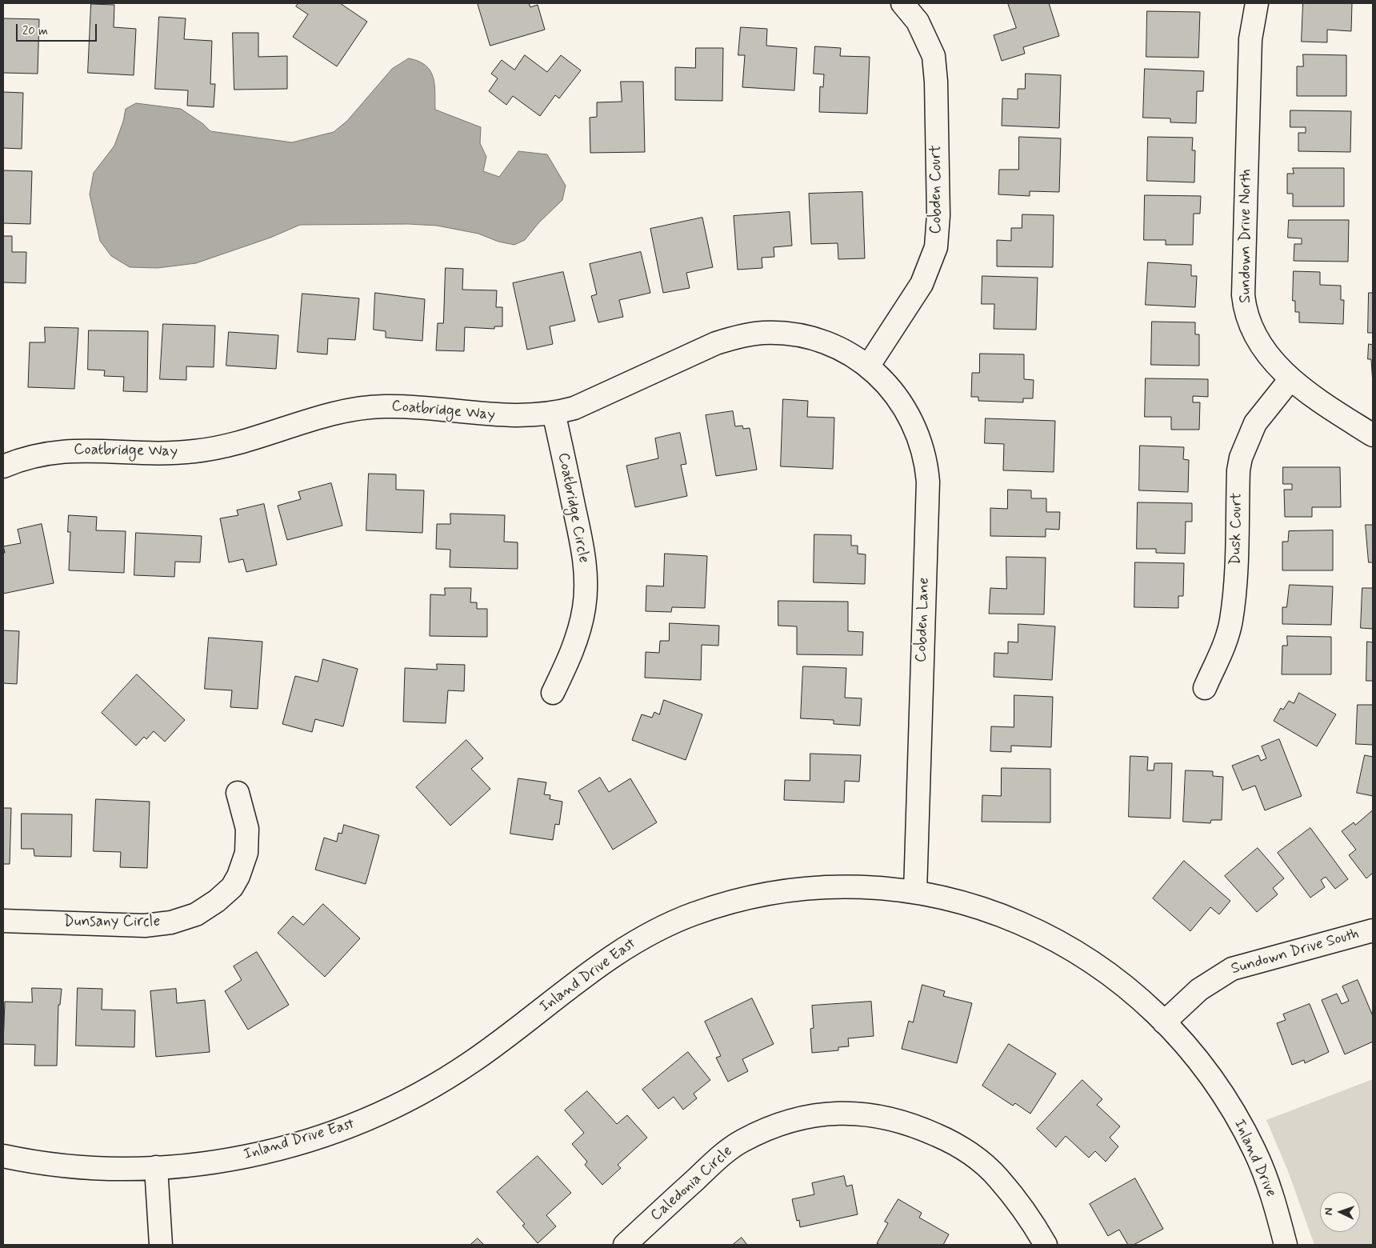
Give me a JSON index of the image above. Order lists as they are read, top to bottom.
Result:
{
  "streets": {
    "street": [
      "Cobden Court",
      "Sundown Drive North",
      "Coatbridge Way",
      "Coatbridge Circle",
      "Dusk Court",
      "Cobden Lane",
      "Dunsany Circle",
      "Sundown Drive South",
      "Inland Drive East",
      "Inland Drive",
      "Caledonia Circle"
    ]
  },
  "crossings": [
    ["Cobden Court", "Coatbridge Way"],
    ["Cobden Court", "Cobden Lane"],
    ["Sundown Drive North", "Dusk Court"],
    ["Coatbridge Way", "Coatbridge Circle"],
    ["Coatbridge Way", "Cobden Lane"],
    ["Cobden Lane", "Inland Drive East"],
    ["Sundown Drive South", "Inland Drive East"],
    ["Inland Drive East", "Inland Drive"]
  ],
  "scale_bar": "20 m",
  "north": "left"
}
